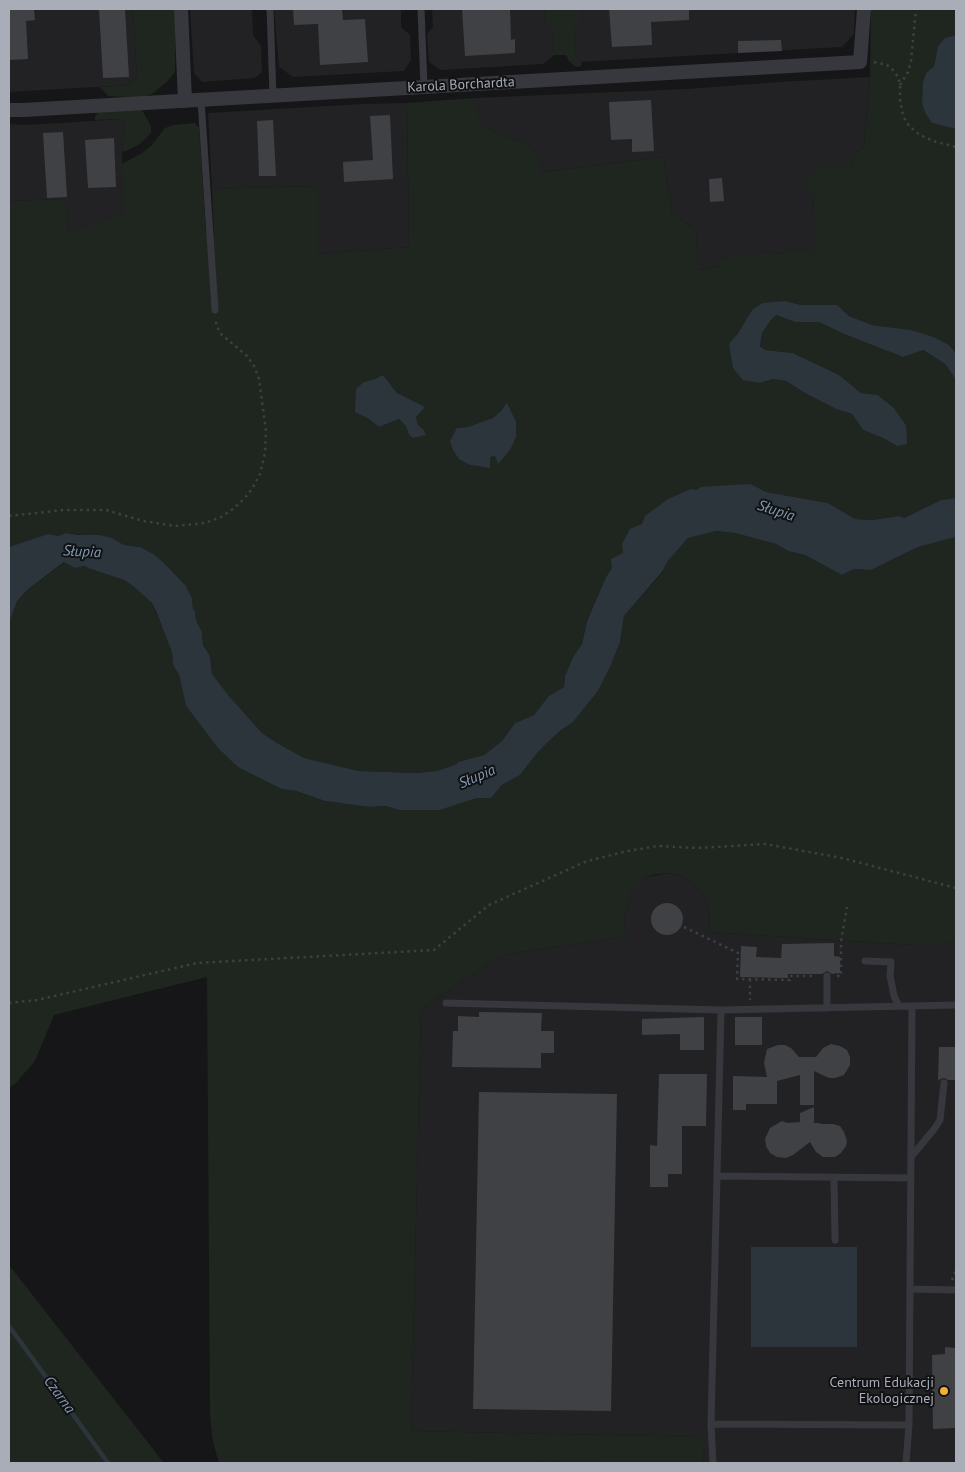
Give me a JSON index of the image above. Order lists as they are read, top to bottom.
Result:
{
  "streets": {
    "street": ["Karola Borchardta"]
  },
  "water": ["Słupia", "Czarna"],
  "places": ["Centrum Edukacji Ekologicznej"]
}
